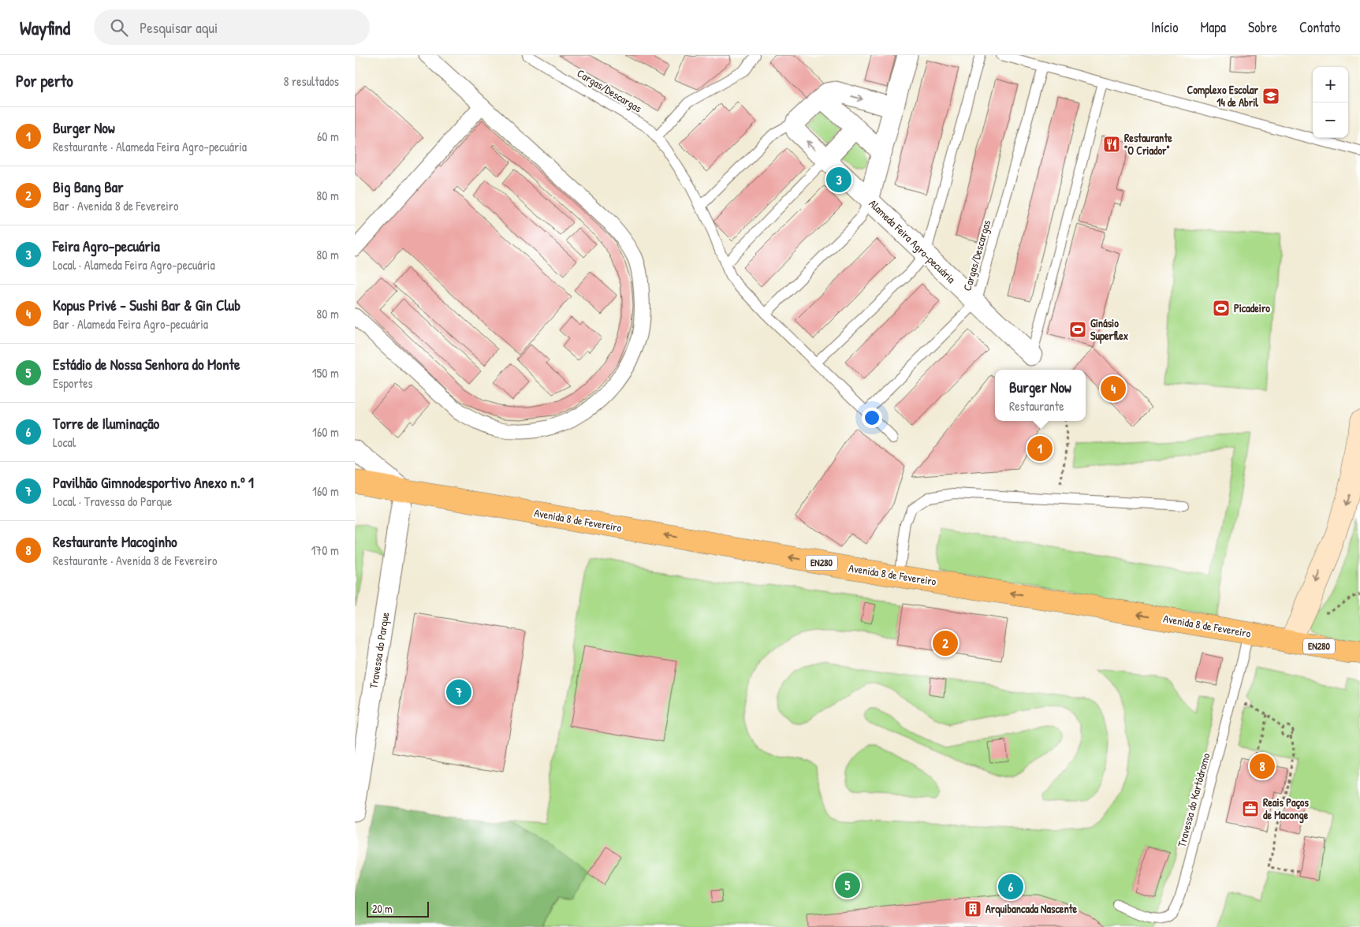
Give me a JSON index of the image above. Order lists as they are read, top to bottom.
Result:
{
  "streets": {
    "main road": ["Avenida 8 de Fevereiro", "EN280"],
    "street": ["Alameda Feira Agro-pecuária", "Travessa do Parque"],
    "lane": ["Cargas/Descargas", "Travessa do Kartódromo"]
  },
  "crossings": [
    ["Cargas/Descargas", "Alameda Feira Agro-pecuária"],
    ["Avenida 8 de Fevereiro", "Travessa do Parque"],
    ["Avenida 8 de Fevereiro", "Travessa do Kartódromo"]
  ],
  "one_way": ["Avenida 8 de Fevereiro"],
  "places": {
    "school or university": ["Complexo Escolar 14 de Abril"],
    "restaurant": ["Restaurante \"O Criador\""],
    "sports": ["Picadeiro", "Ginásio Superflex"],
    "office": ["Reais Paços de Maconge"],
    "building": ["Arquibancada Nascente"]
  },
  "scale_bar": "20 m",
  "page": {
    "header": "Wayfind",
    "search": "Pesquisar aqui",
    "nav": [
      "Início",
      "Mapa",
      "Sobre",
      "Contato"
    ],
    "heading": ["Por perto", "8 resultados"],
    "map_buttons": ["+", "−"],
    "list": [
      {
        "mark": "1",
        "name": "Burger Now",
        "note": "Restaurante · Alameda Feira Agro-pecuária",
        "value": "60 m"
      },
      {
        "mark": "2",
        "name": "Big Bang Bar",
        "note": "Bar · Avenida 8 de Fevereiro",
        "value": "80 m"
      },
      {
        "mark": "3",
        "name": "Feira Agro-pecuária",
        "note": "Local · Alameda Feira Agro-pecuária",
        "value": "80 m"
      },
      {
        "mark": "4",
        "name": "Kopus Privé - Sushi Bar & Gin Club",
        "note": "Bar · Alameda Feira Agro-pecuária",
        "value": "80 m"
      },
      {
        "mark": "5",
        "name": "Estádio de Nossa Senhora do Monte",
        "note": "Esportes",
        "value": "150 m"
      },
      {
        "mark": "6",
        "name": "Torre de Iluminação",
        "note": "Local",
        "value": "160 m"
      },
      {
        "mark": "7",
        "name": "Pavilhão Gimnodesportivo Anexo n.º 1",
        "note": "Local · Travessa do Parque",
        "value": "160 m"
      },
      {
        "mark": "8",
        "name": "Restaurante Macoginho",
        "note": "Restaurante · Avenida 8 de Fevereiro",
        "value": "170 m"
      }
    ],
    "pins": [
      "3",
      "4",
      "1",
      "2",
      "7",
      "8",
      "5",
      "6"
    ],
    "popup": ["Burger Now", "Restaurante"],
    "scale": "20 m"
  }
}
